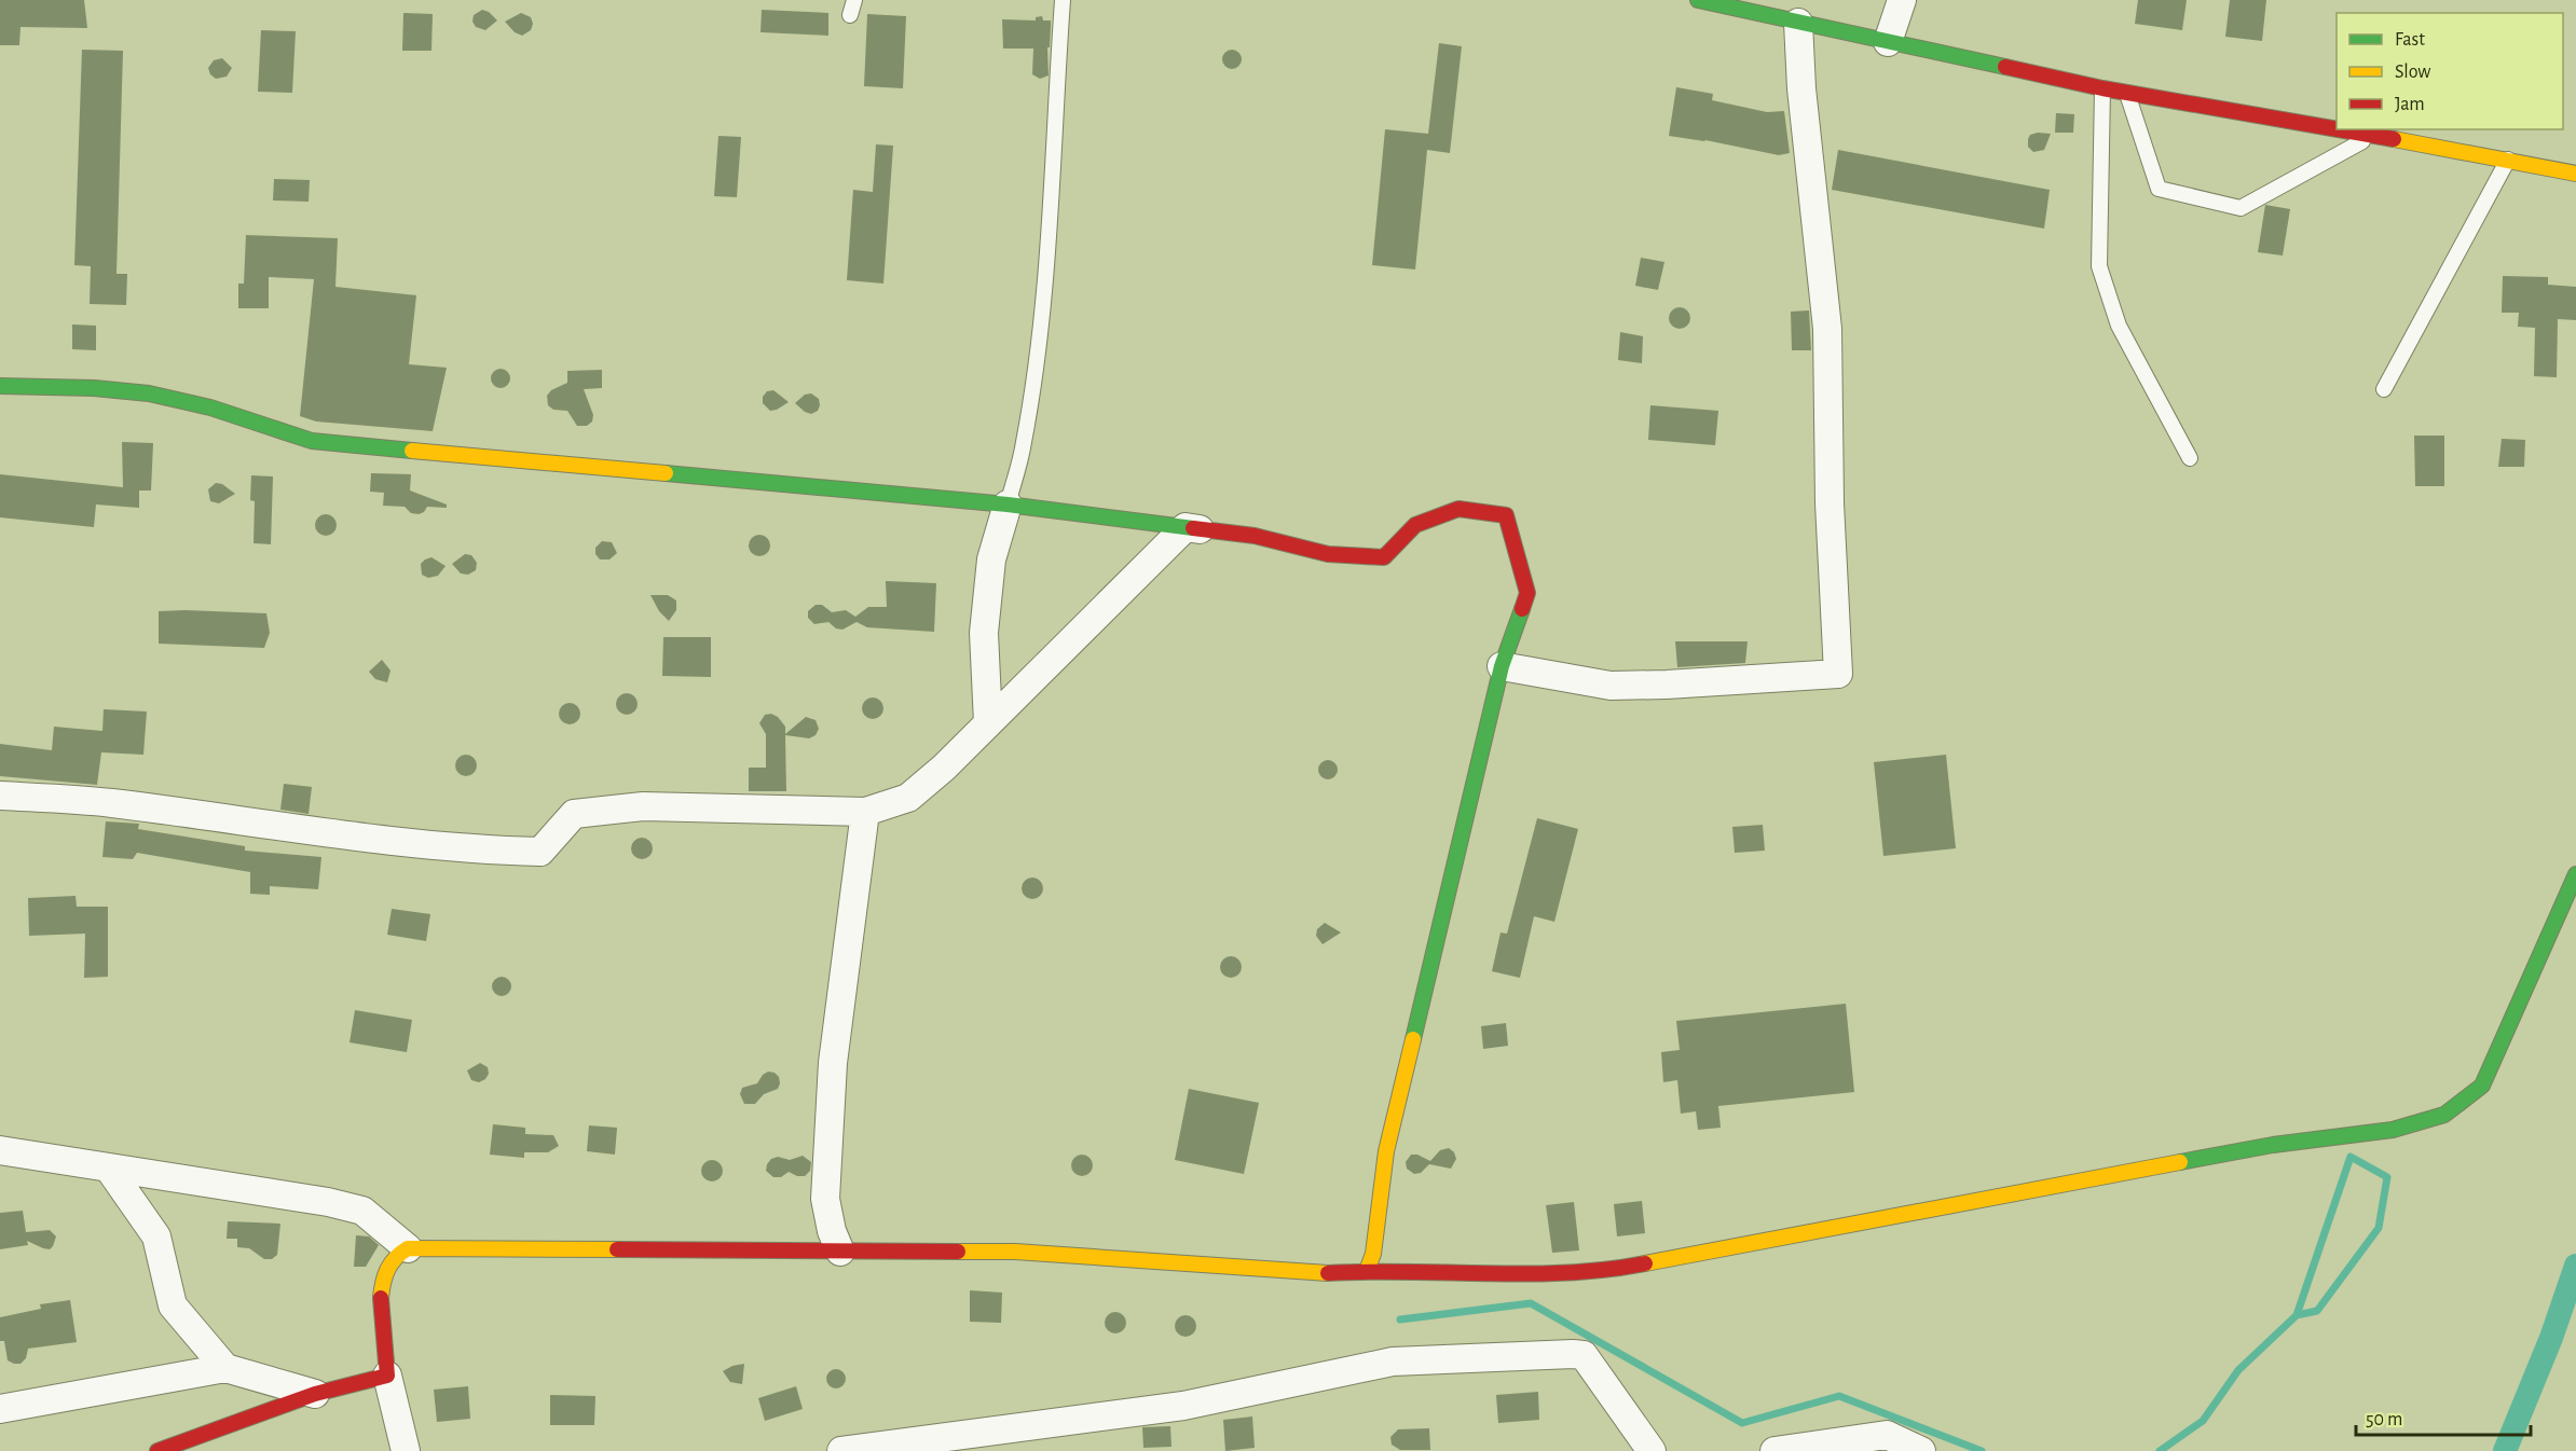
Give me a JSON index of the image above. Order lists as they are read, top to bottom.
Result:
{
  "legend": ["Fast", "Slow", "Jam"],
  "scale_bar": "50 m"
}
